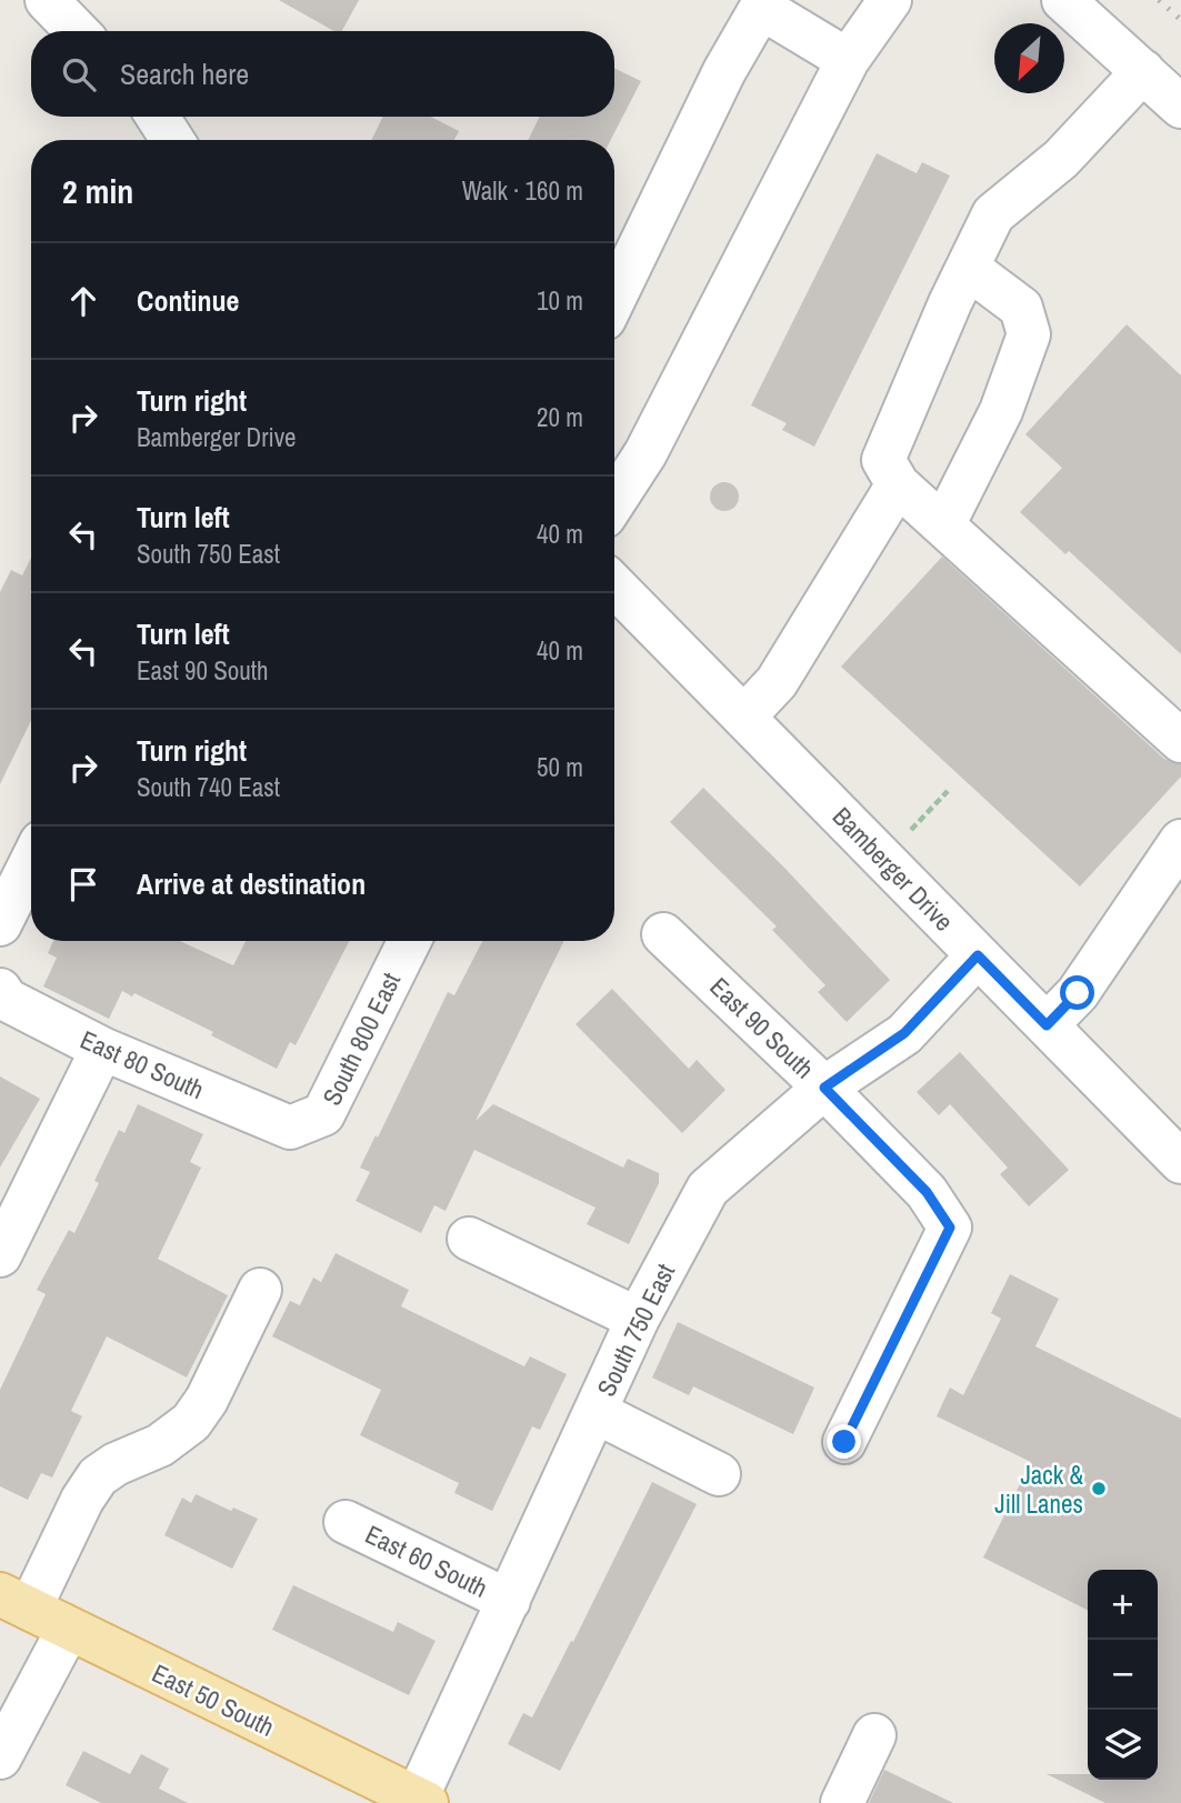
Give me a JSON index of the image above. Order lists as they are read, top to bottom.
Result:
{
  "streets": {
    "main road": ["East 50 South"],
    "street": [
      "Bamberger Drive",
      "East 90 South",
      "South 800 East",
      "East 80 South",
      "South 750 East",
      "East 60 South"
    ]
  },
  "crossings": [
    ["Bamberger Drive", "South 750 East"],
    ["East 90 South", "South 750 East"],
    ["South 800 East", "East 80 South"],
    ["South 750 East", "East 60 South"],
    ["South 750 East", "East 50 South"]
  ],
  "places": ["Jack & Jill Lanes"],
  "north": "bottom left",
  "page": {
    "search": "Search here",
    "heading": ["2 min", "Walk · 160 m"],
    "list": [
      ["Continue", "10 m"],
      ["Turn right", "Bamberger Drive", "20 m"],
      ["Turn left", "South 750 East", "40 m"],
      ["Turn left", "East 90 South", "40 m"],
      ["Turn right", "South 740 East", "50 m"],
      "Arrive at destination"
    ],
    "map_buttons": ["+", "−"]
  }
}
